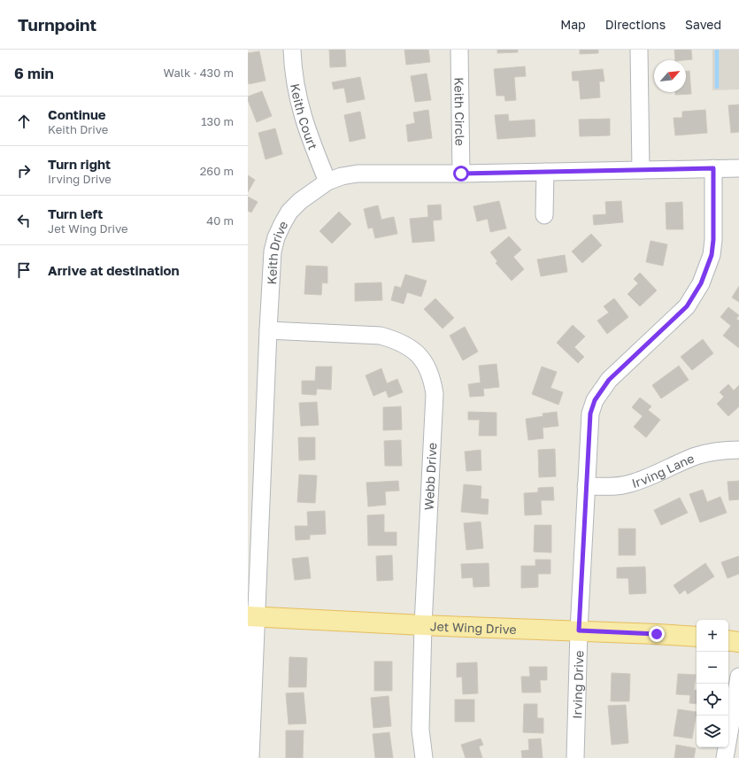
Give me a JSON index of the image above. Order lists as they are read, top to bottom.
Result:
{
  "streets": {
    "main road": ["Jet Wing Drive"],
    "street": [
      "Keith Circle",
      "Keith Court",
      "Keith Drive",
      "Irving Lane",
      "Webb Drive",
      "Irving Drive"
    ]
  },
  "crossings": [
    ["Keith Circle", "Keith Drive"],
    ["Keith Court", "Keith Drive"],
    ["Keith Drive", "Webb Drive"],
    ["Keith Drive", "Jet Wing Drive"],
    ["Keith Drive", "Irving Drive"],
    ["Irving Lane", "Irving Drive"],
    ["Webb Drive", "Jet Wing Drive"],
    ["Jet Wing Drive", "Irving Drive"]
  ],
  "north": "top right",
  "page": {
    "header": "Turnpoint",
    "nav": ["Map", "Directions", "Saved"],
    "heading": ["6 min", "Walk · 430 m"],
    "list": [
      ["Continue", "Keith Drive", "130 m"],
      ["Turn right", "Irving Drive", "260 m"],
      ["Turn left", "Jet Wing Drive", "40 m"],
      "Arrive at destination"
    ],
    "map_buttons": ["+", "−"]
  }
}
